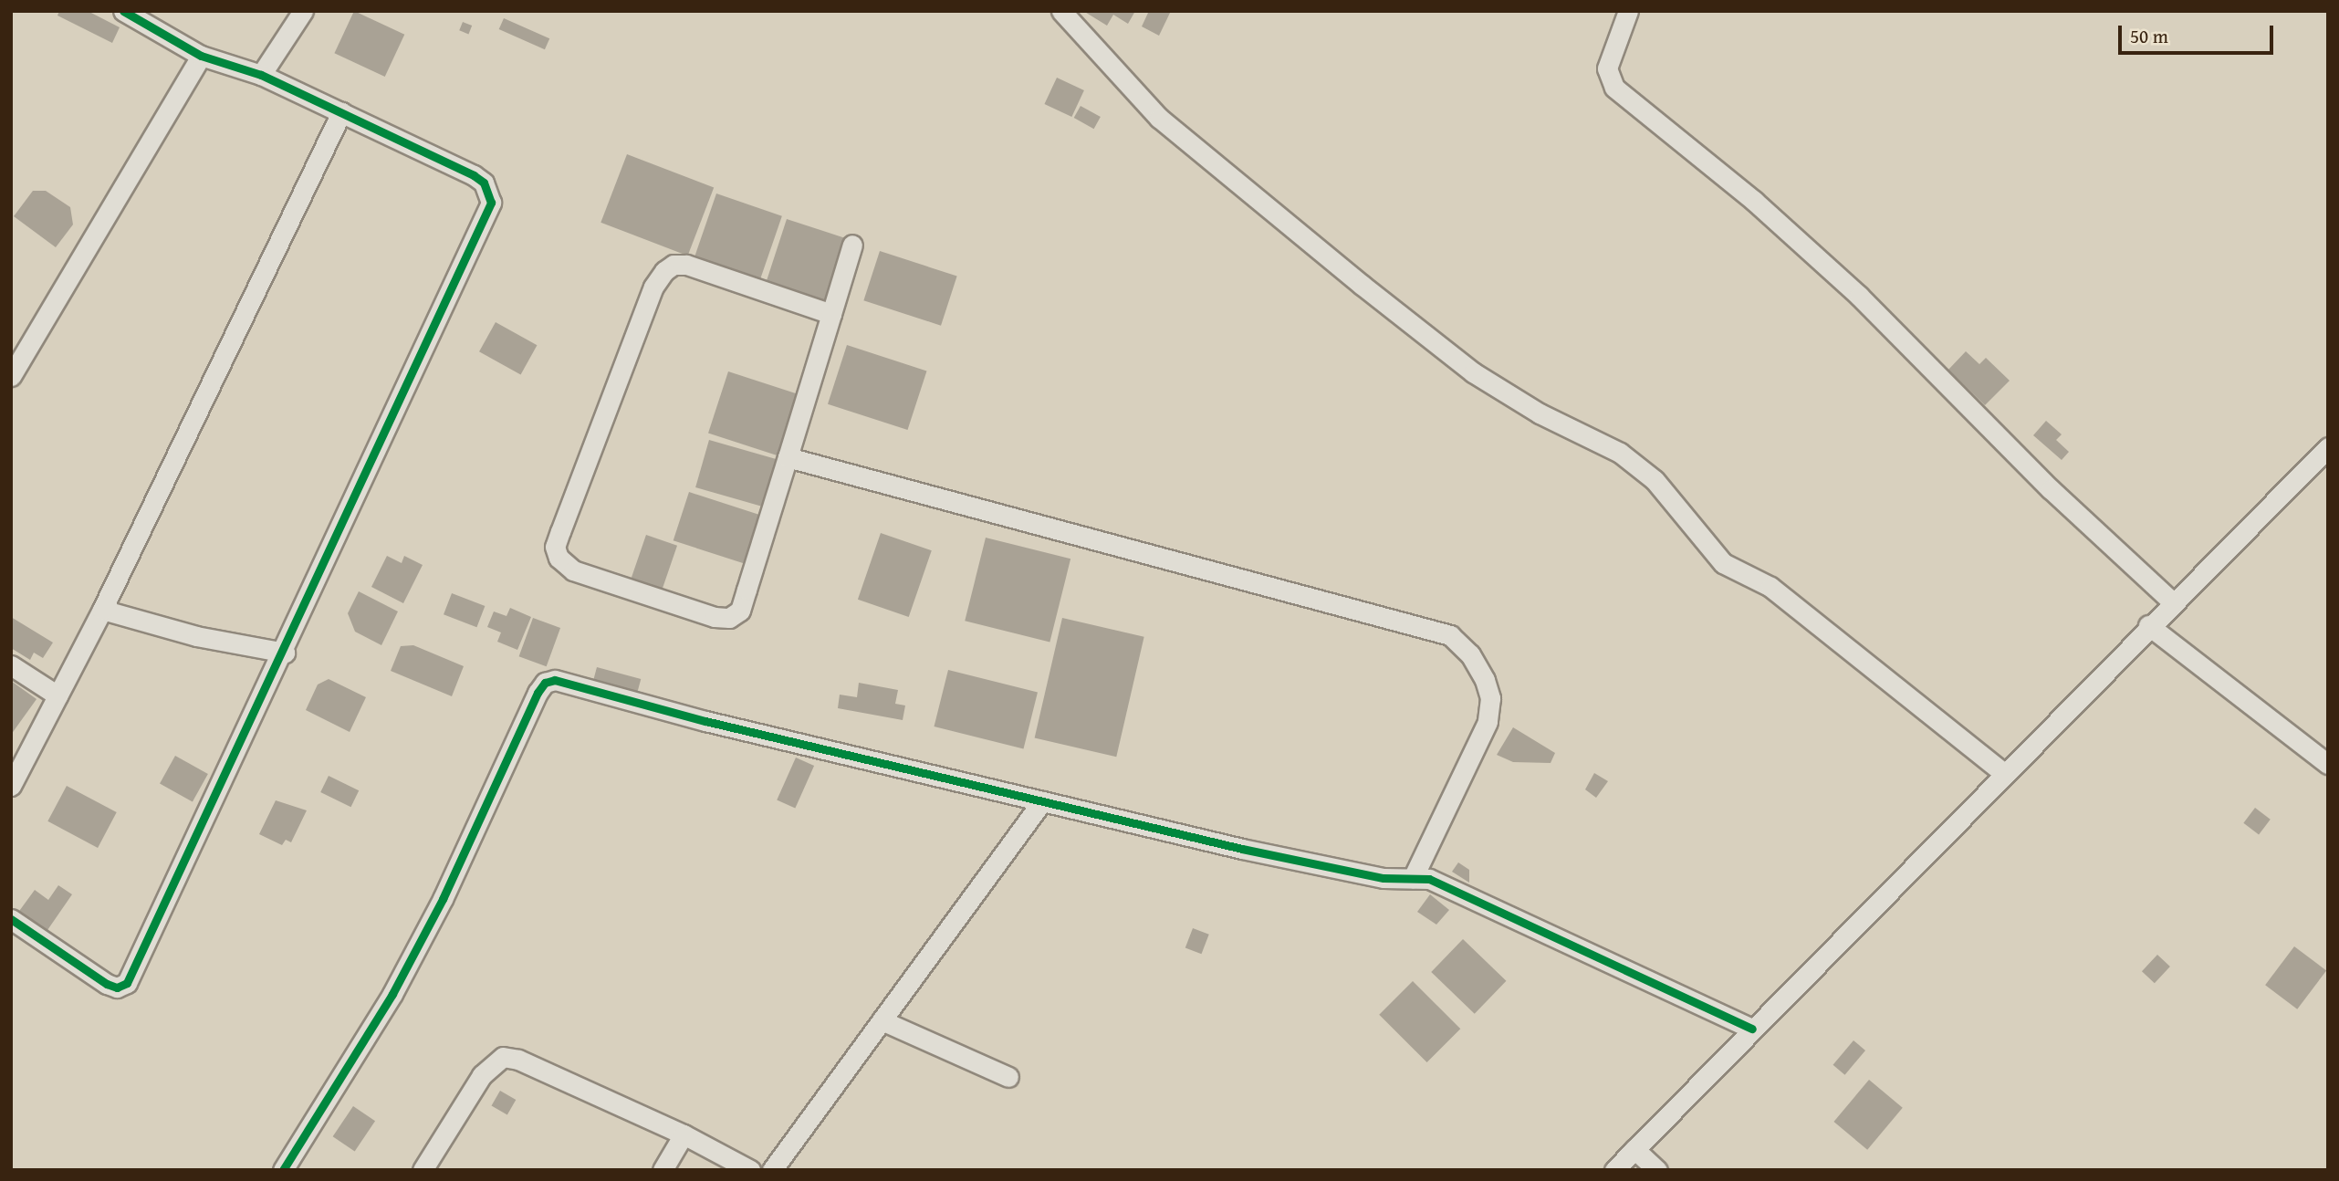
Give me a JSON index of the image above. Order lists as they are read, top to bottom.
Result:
{
  "scale_bar": "50 m"
}
